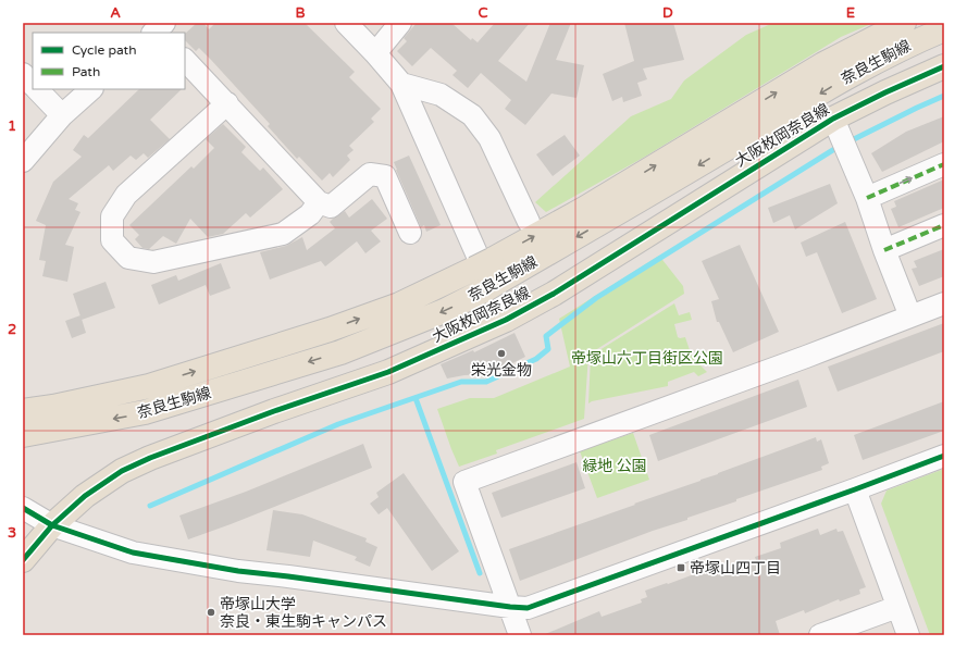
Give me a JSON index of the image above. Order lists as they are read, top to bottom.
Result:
{
  "streets": {
    "main road": ["奈良生駒線", "大阪枚岡奈良線"]
  },
  "parks": ["帝塚山六丁目街区公園", "緑地 公園"],
  "places": {
    "other": ["栄光金物", "帝塚山大学 奈良・東生駒キャンパス"],
    "transit": ["帝塚山四丁目"]
  },
  "legend": ["Cycle path", "Path"],
  "grid": {
    "columns": [
      "A",
      "B",
      "C",
      "D",
      "E"
    ],
    "rows": ["1", "2", "3"]
  }
}
